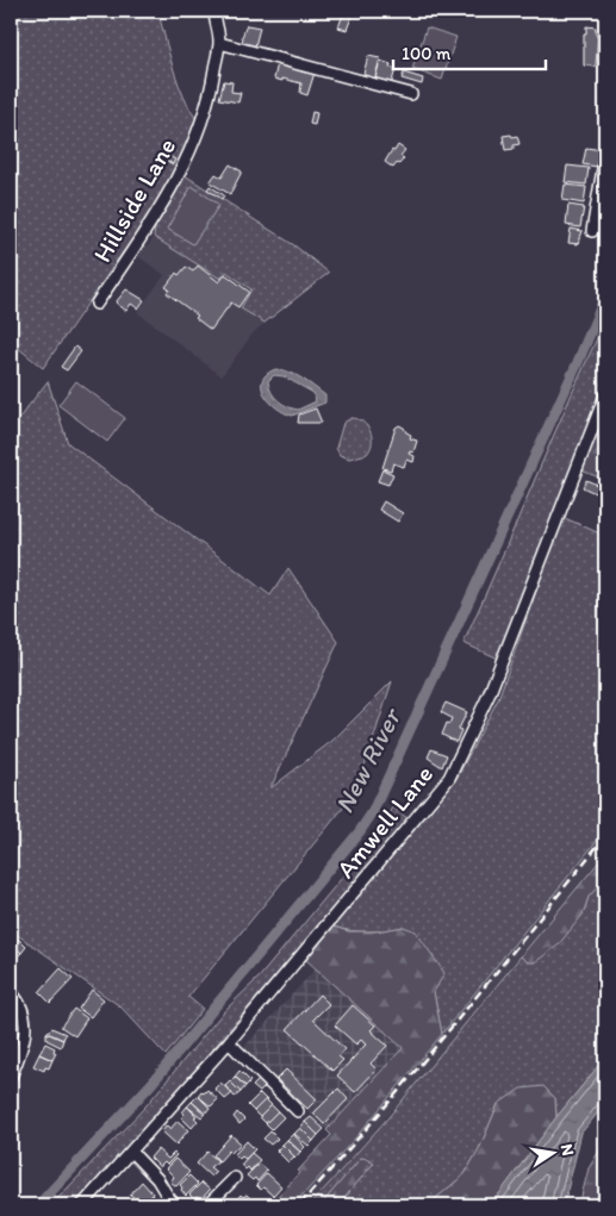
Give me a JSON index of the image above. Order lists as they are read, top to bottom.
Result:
{
  "streets": {
    "street": ["Hillside Lane", "Amwell Lane"]
  },
  "water": ["New River"],
  "scale_bar": "100 m",
  "north": "right"
}
